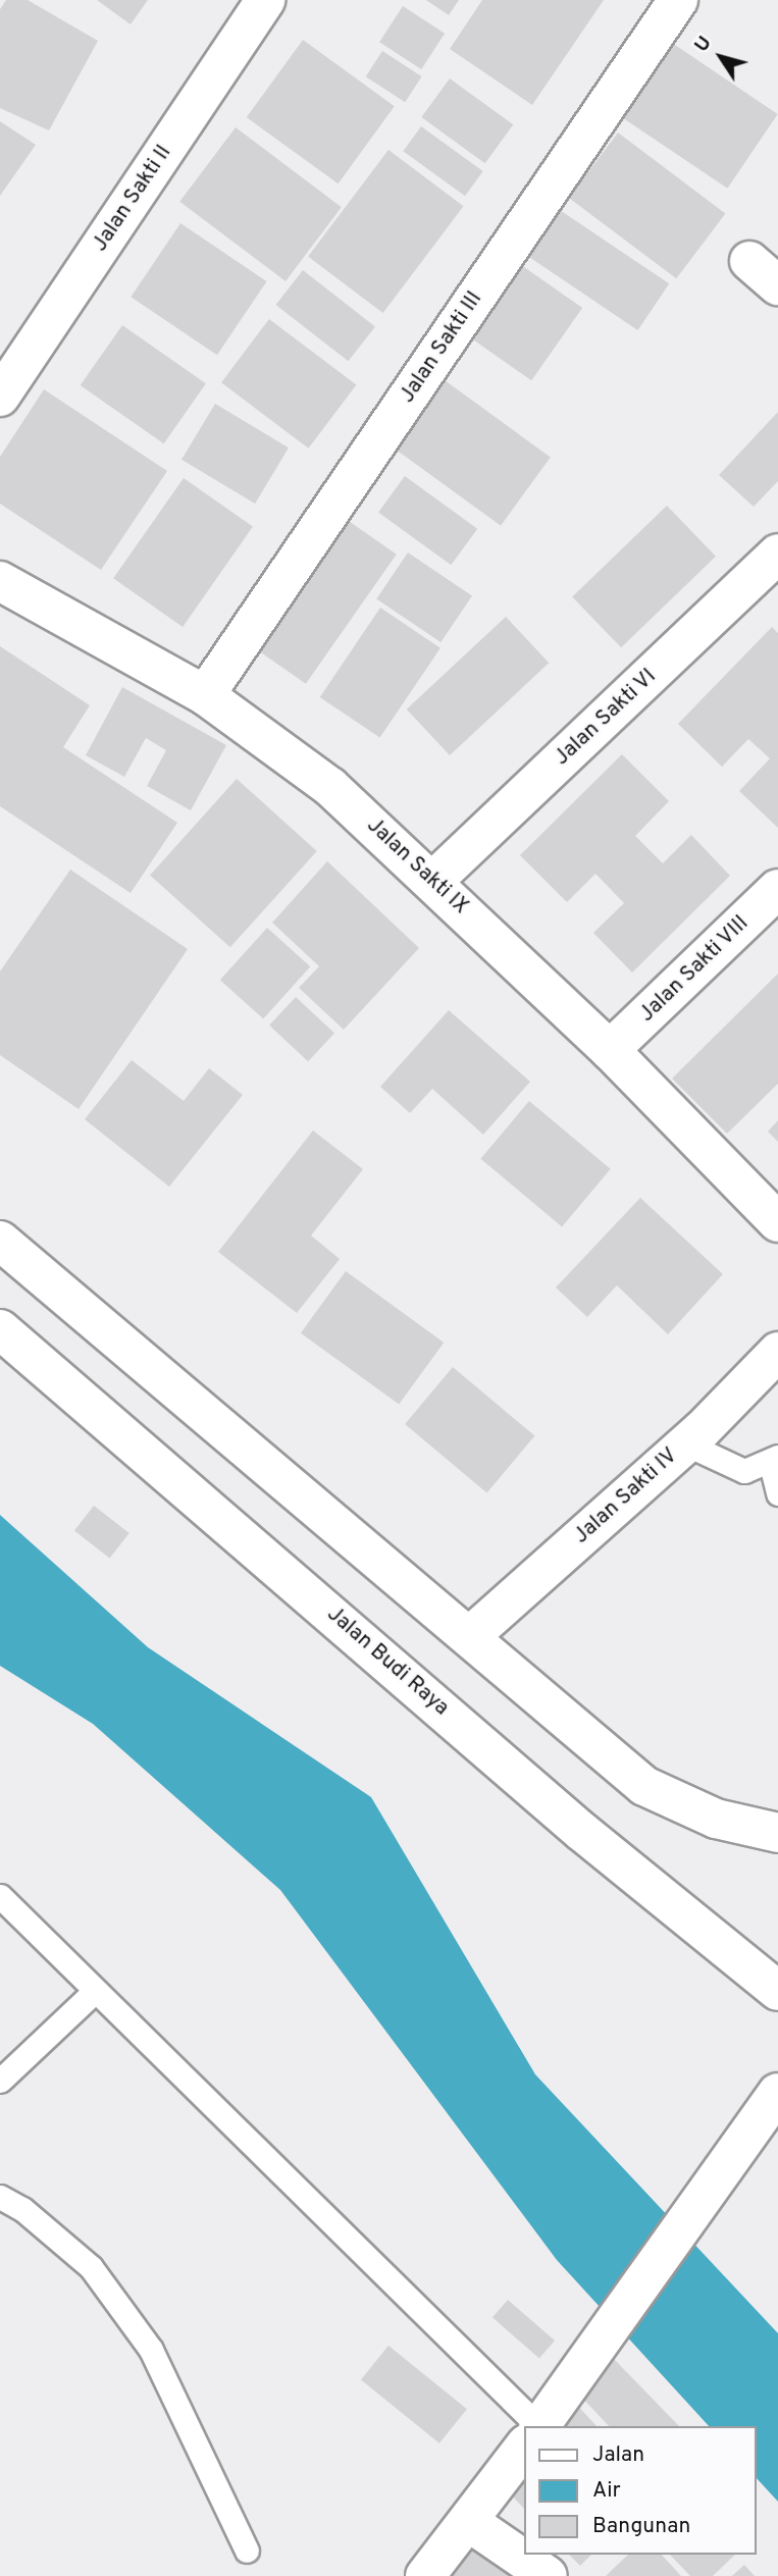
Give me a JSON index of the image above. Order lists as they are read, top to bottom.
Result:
{
  "streets": {
    "street": [
      "Jalan Sakti II",
      "Jalan Sakti III",
      "Jalan Sakti VI",
      "Jalan Sakti IX",
      "Jalan Sakti VIII",
      "Jalan Sakti IV",
      "Jalan Budi Raya"
    ]
  },
  "crossings": [
    ["Jalan Sakti III", "Jalan Sakti IX"],
    ["Jalan Sakti VI", "Jalan Sakti IX"],
    ["Jalan Sakti IX", "Jalan Sakti VIII"]
  ],
  "legend": ["Jalan", "Air", "Bangunan"],
  "north": "top left"
}
